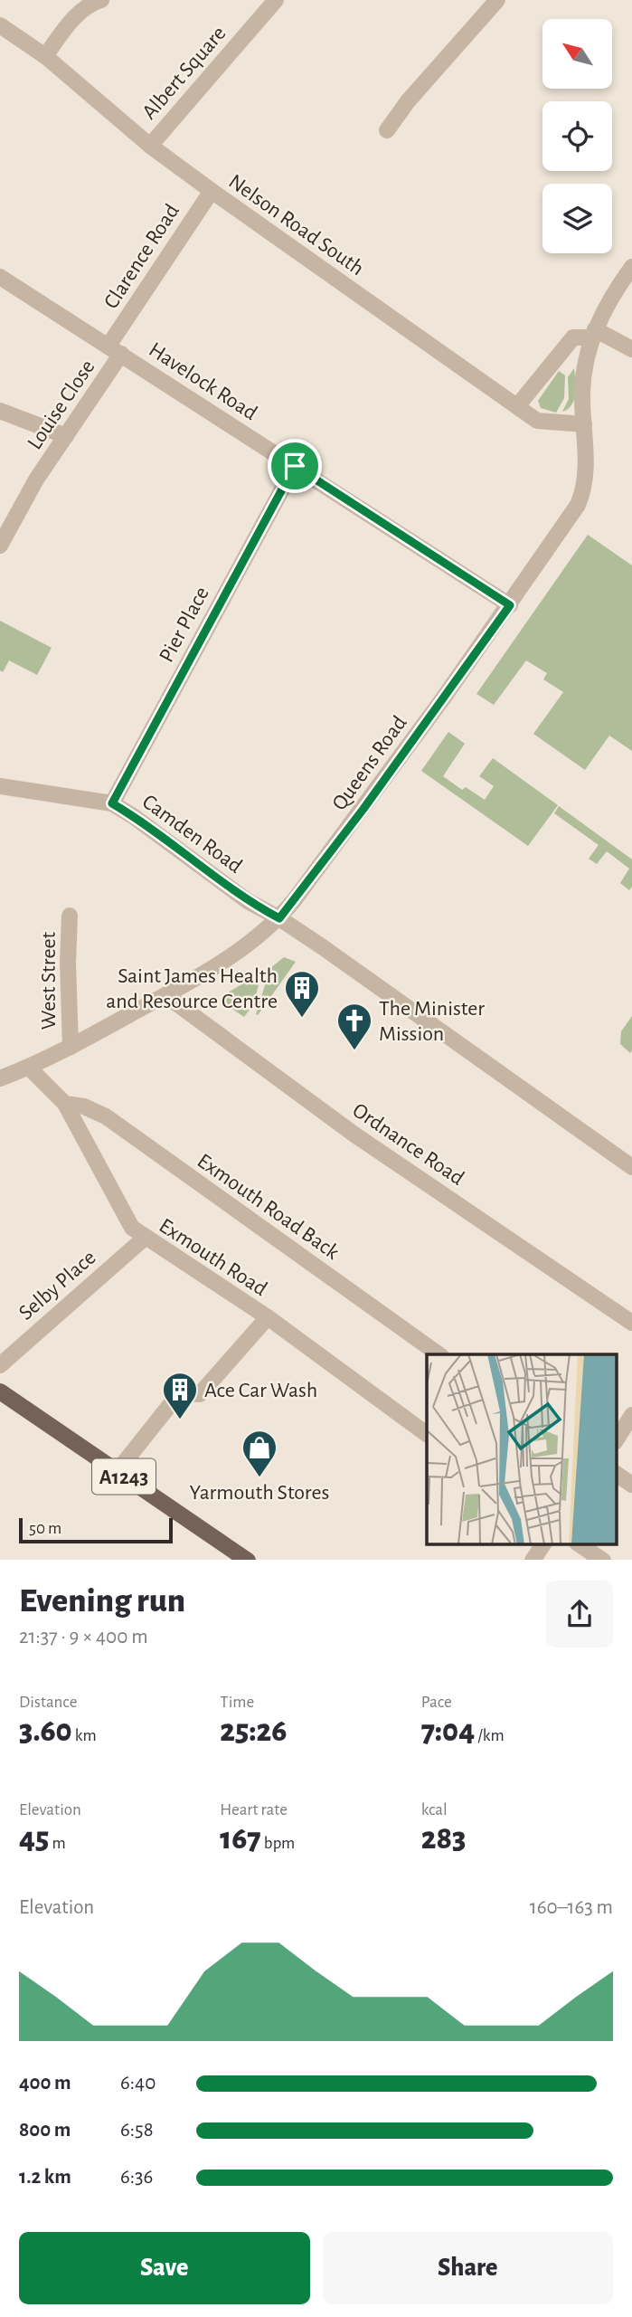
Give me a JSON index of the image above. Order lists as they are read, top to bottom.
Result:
{
  "streets": {
    "main road": ["A1243"],
    "street": [
      "Albert Square",
      "Nelson Road South",
      "Clarence Road",
      "Havelock Road",
      "Louise Close",
      "Pier Place",
      "Queens Road",
      "Camden Road",
      "West Street",
      "Ordnance Road",
      "Exmouth Road Back",
      "Exmouth Road",
      "Selby Place"
    ]
  },
  "crossings": [
    ["Albert Square", "Nelson Road South"],
    ["Nelson Road South", "Clarence Road"],
    ["Nelson Road South", "Queens Road"],
    ["Clarence Road", "Havelock Road"],
    ["Clarence Road", "Louise Close"],
    ["Havelock Road", "Louise Close"],
    ["Havelock Road", "Pier Place"],
    ["Havelock Road", "Queens Road"],
    ["Pier Place", "Camden Road"],
    ["Queens Road", "Camden Road"],
    ["Queens Road", "West Street"],
    ["Queens Road", "Ordnance Road"],
    ["Queens Road", "Exmouth Road"],
    ["Exmouth Road Back", "Exmouth Road"],
    ["Exmouth Road", "Selby Place"]
  ],
  "places": {
    "building": ["Saint James Health and Resource Centre", "Ace Car Wash"],
    "church": ["The Minister Mission"],
    "shop": ["Yarmouth Stores"]
  },
  "scale_bar": "50 m",
  "north": "top left",
  "page": {
    "scale": "50 m",
    "heading": ["Evening run", "21:37 · 9 × 400 m"],
    "stats": [
      ["Distance", "3.60 km"],
      ["Time", "25:26"],
      ["Pace", "7:04 /km"],
      ["Elevation", "45 m"],
      ["Heart rate", "167 bpm"],
      ["kcal", "283"]
    ],
    "chart": ["Elevation", "160–163 m"],
    "list": [
      {
        "name": "400 m",
        "note": "6:40"
      },
      {
        "name": "800 m",
        "note": "6:58"
      },
      {
        "name": "1.2 km",
        "note": "6:36"
      }
    ],
    "buttons": ["Save", "Share"]
  }
}
